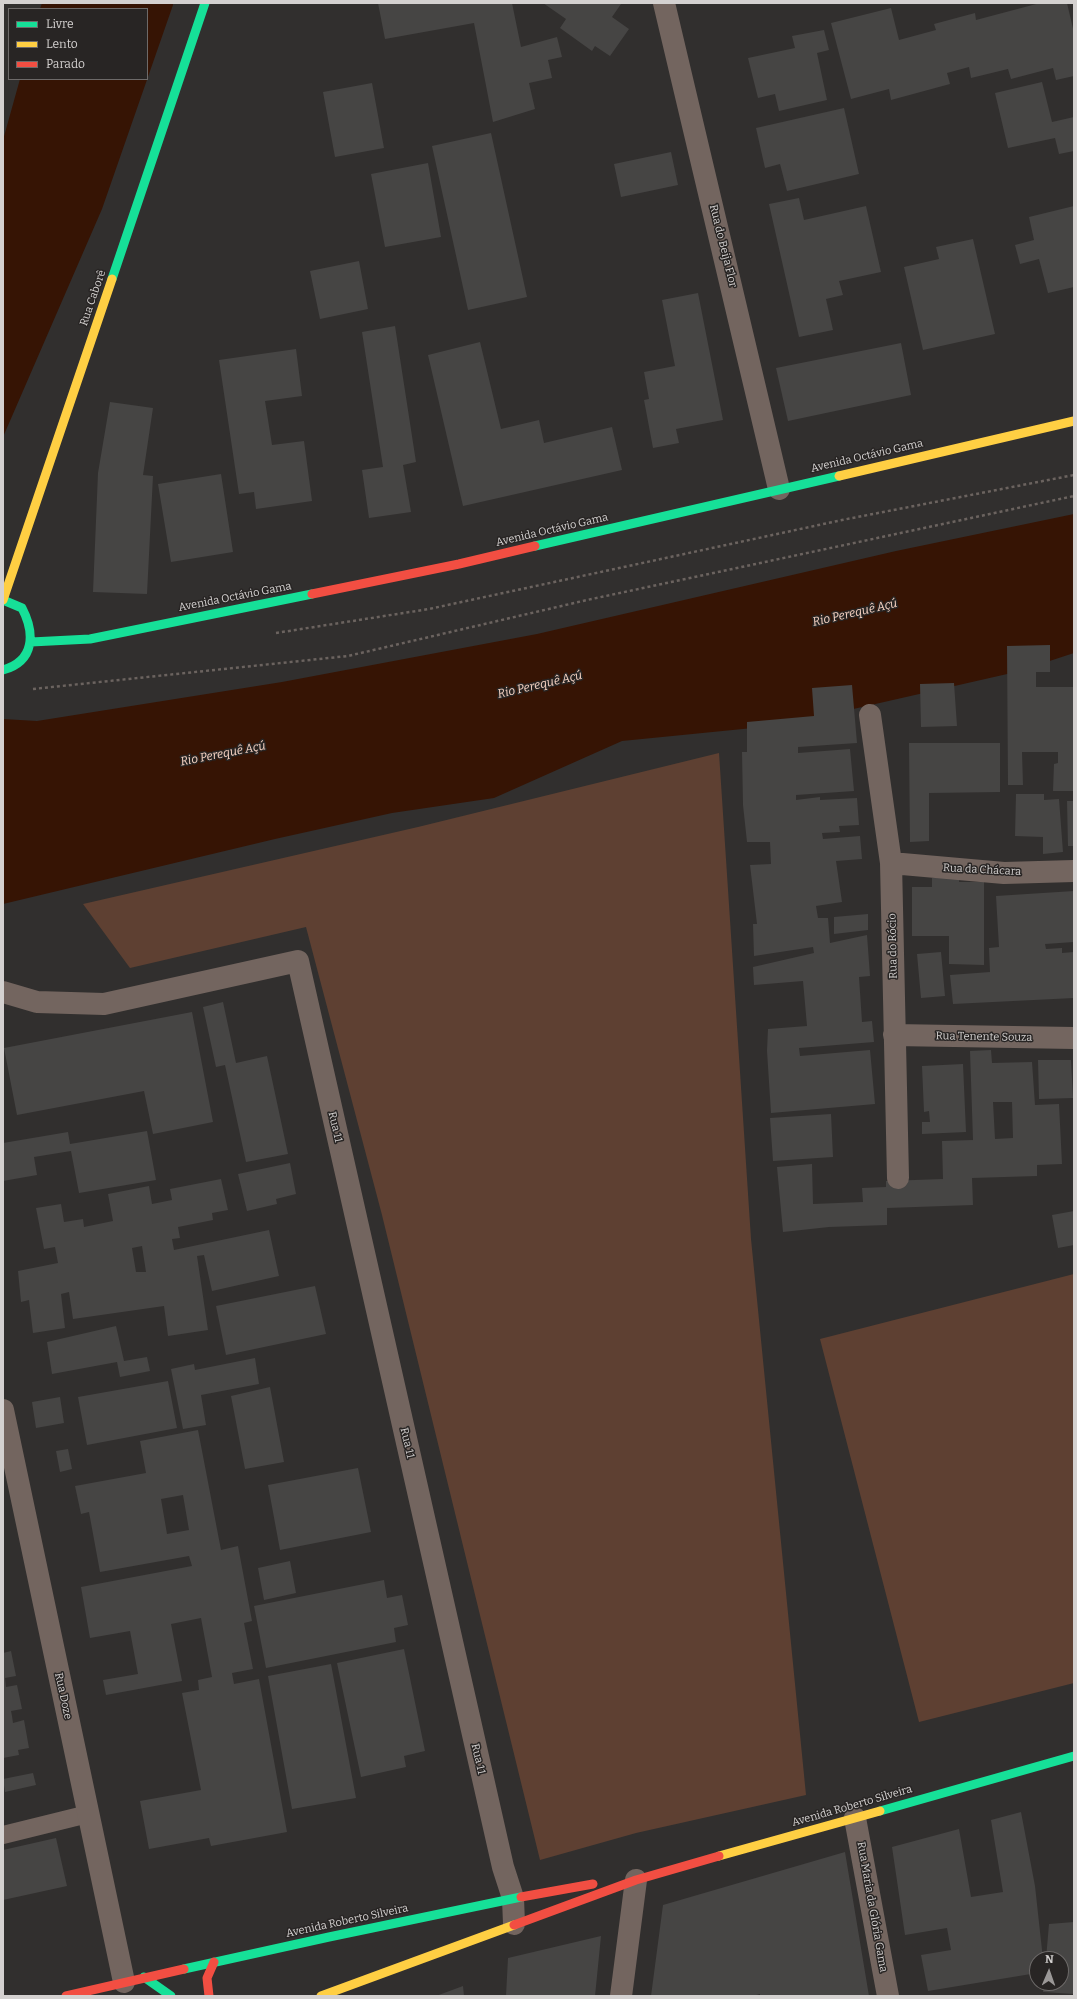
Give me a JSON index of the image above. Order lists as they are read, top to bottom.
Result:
{
  "streets": {
    "street": [
      "Rua do Beija Flor",
      "Rua Caborê",
      "Avenida Octávio Gama",
      "Rua da Chácara",
      "Rua do Rócio",
      "Rua Tenente Souza",
      "Rua 11",
      "Rua Doze",
      "Avenida Roberto Silveira",
      "Rua Maria da Glória Gama"
    ]
  },
  "crossings": [
    ["Rua do Beija Flor", "Avenida Octávio Gama"],
    ["Rua da Chácara", "Rua do Rócio"],
    ["Rua do Rócio", "Rua Tenente Souza"],
    ["Rua 11", "Avenida Roberto Silveira"],
    ["Rua Doze", "Avenida Roberto Silveira"],
    ["Avenida Roberto Silveira", "Rua Maria da Glória Gama"]
  ],
  "water": ["Rio Perequê Açú"],
  "legend": ["Livre", "Lento", "Parado"],
  "north": "top"
}
